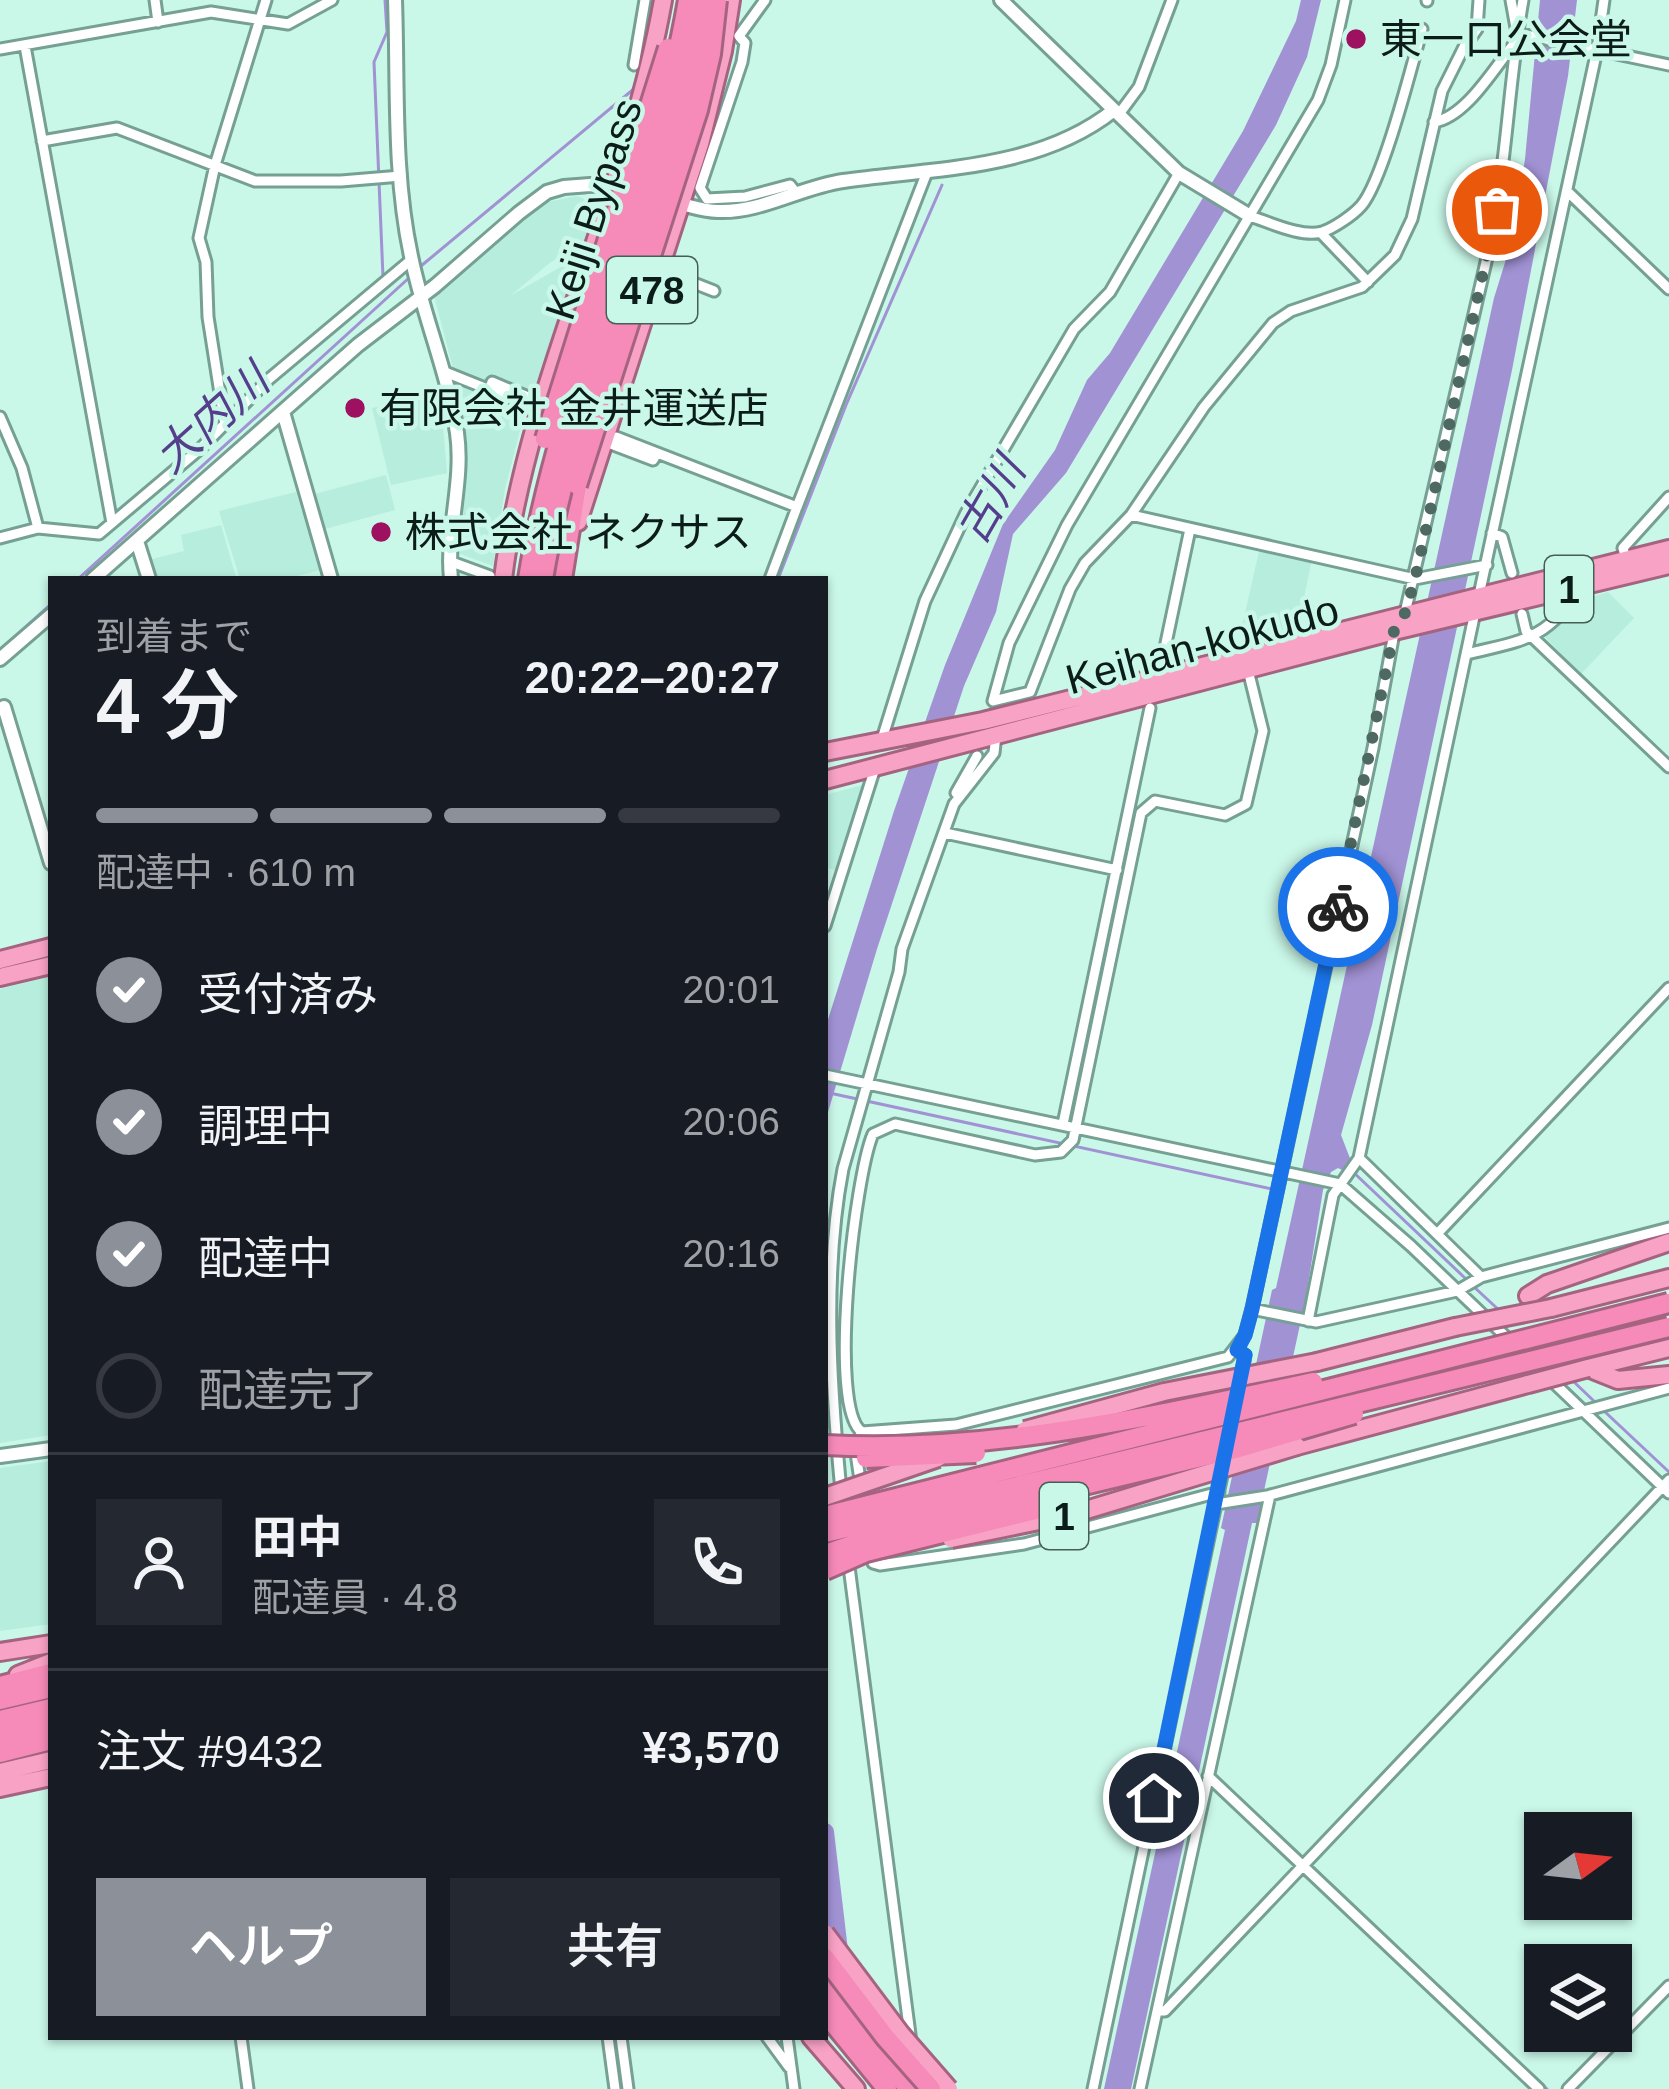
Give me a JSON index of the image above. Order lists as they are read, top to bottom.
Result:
{
  "streets": {
    "highway": [
      "Keiji Bypass",
      "478",
      "1",
      "Keihan-kokudo"
    ]
  },
  "crossings": [
    ["Keiji Bypass", "478"]
  ],
  "water": ["大内川", "古川"],
  "places": ["東一口公会堂", "有限会社 金井運送店", "株式会社 ネクサス"],
  "north": "right",
  "page": {
    "heading": ["4 分", "到着まで", "20:22–20:27"],
    "panel": [
      "田中",
      "配達員 · 4.8",
      "注文 #9432",
      "¥3,570"
    ],
    "bar": "配達中 · 610 m",
    "list": [
      ["受付済み", "20:01"],
      ["調理中", "20:06"],
      ["配達中", "20:16"],
      "配達完了"
    ],
    "buttons": ["ヘルプ", "共有"]
  }
}
